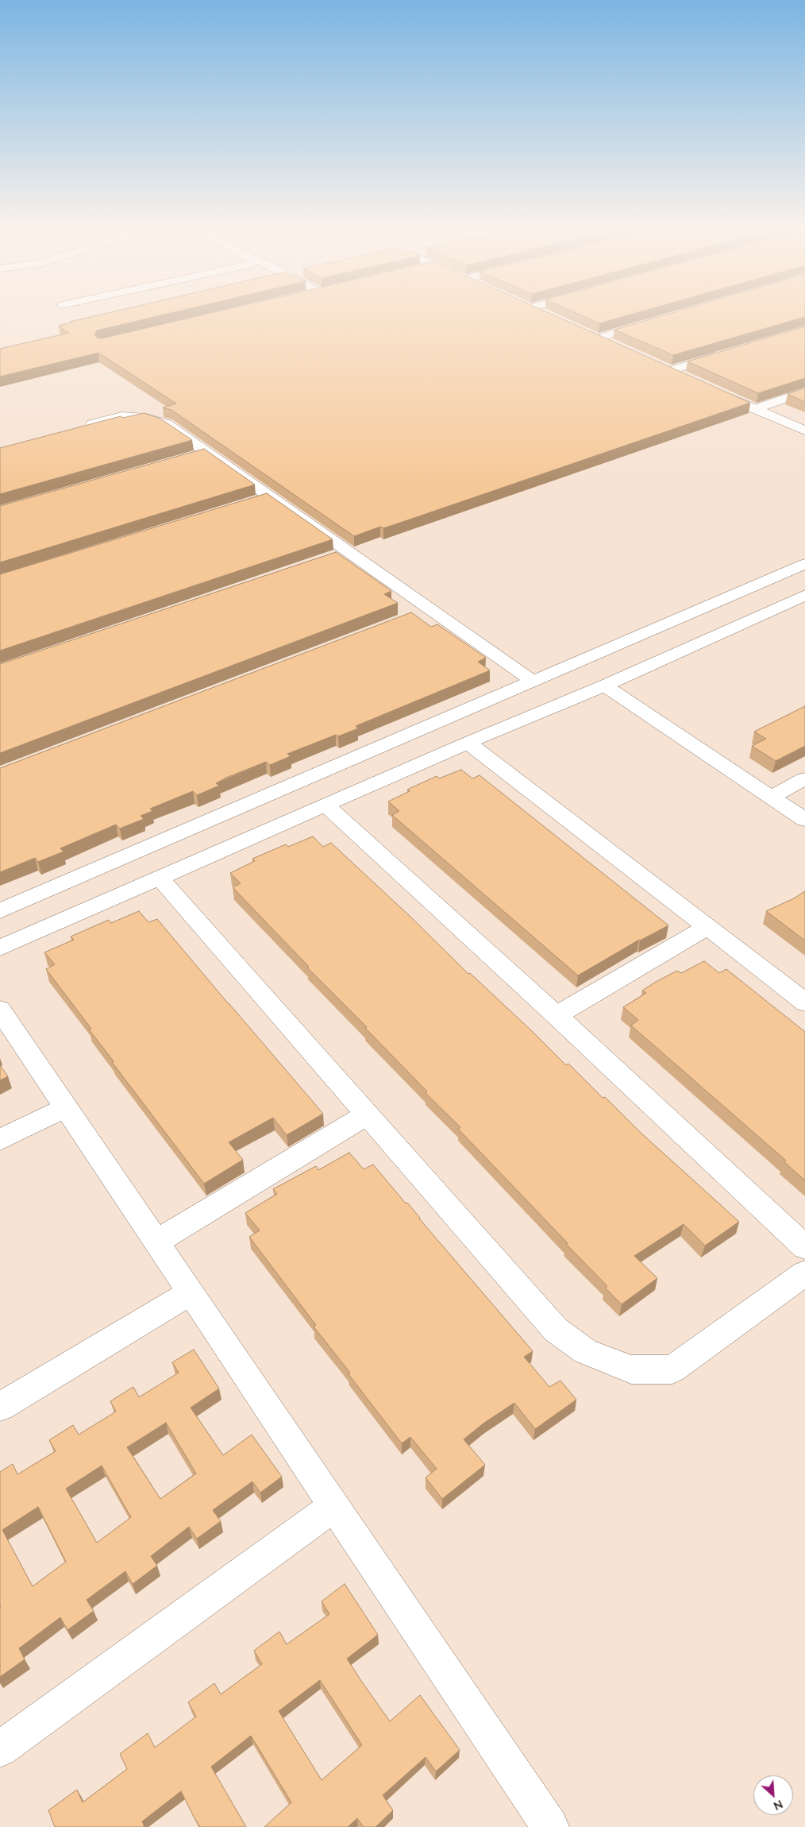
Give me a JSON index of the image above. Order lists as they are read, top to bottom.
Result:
{
  "north": "bottom right"
}
